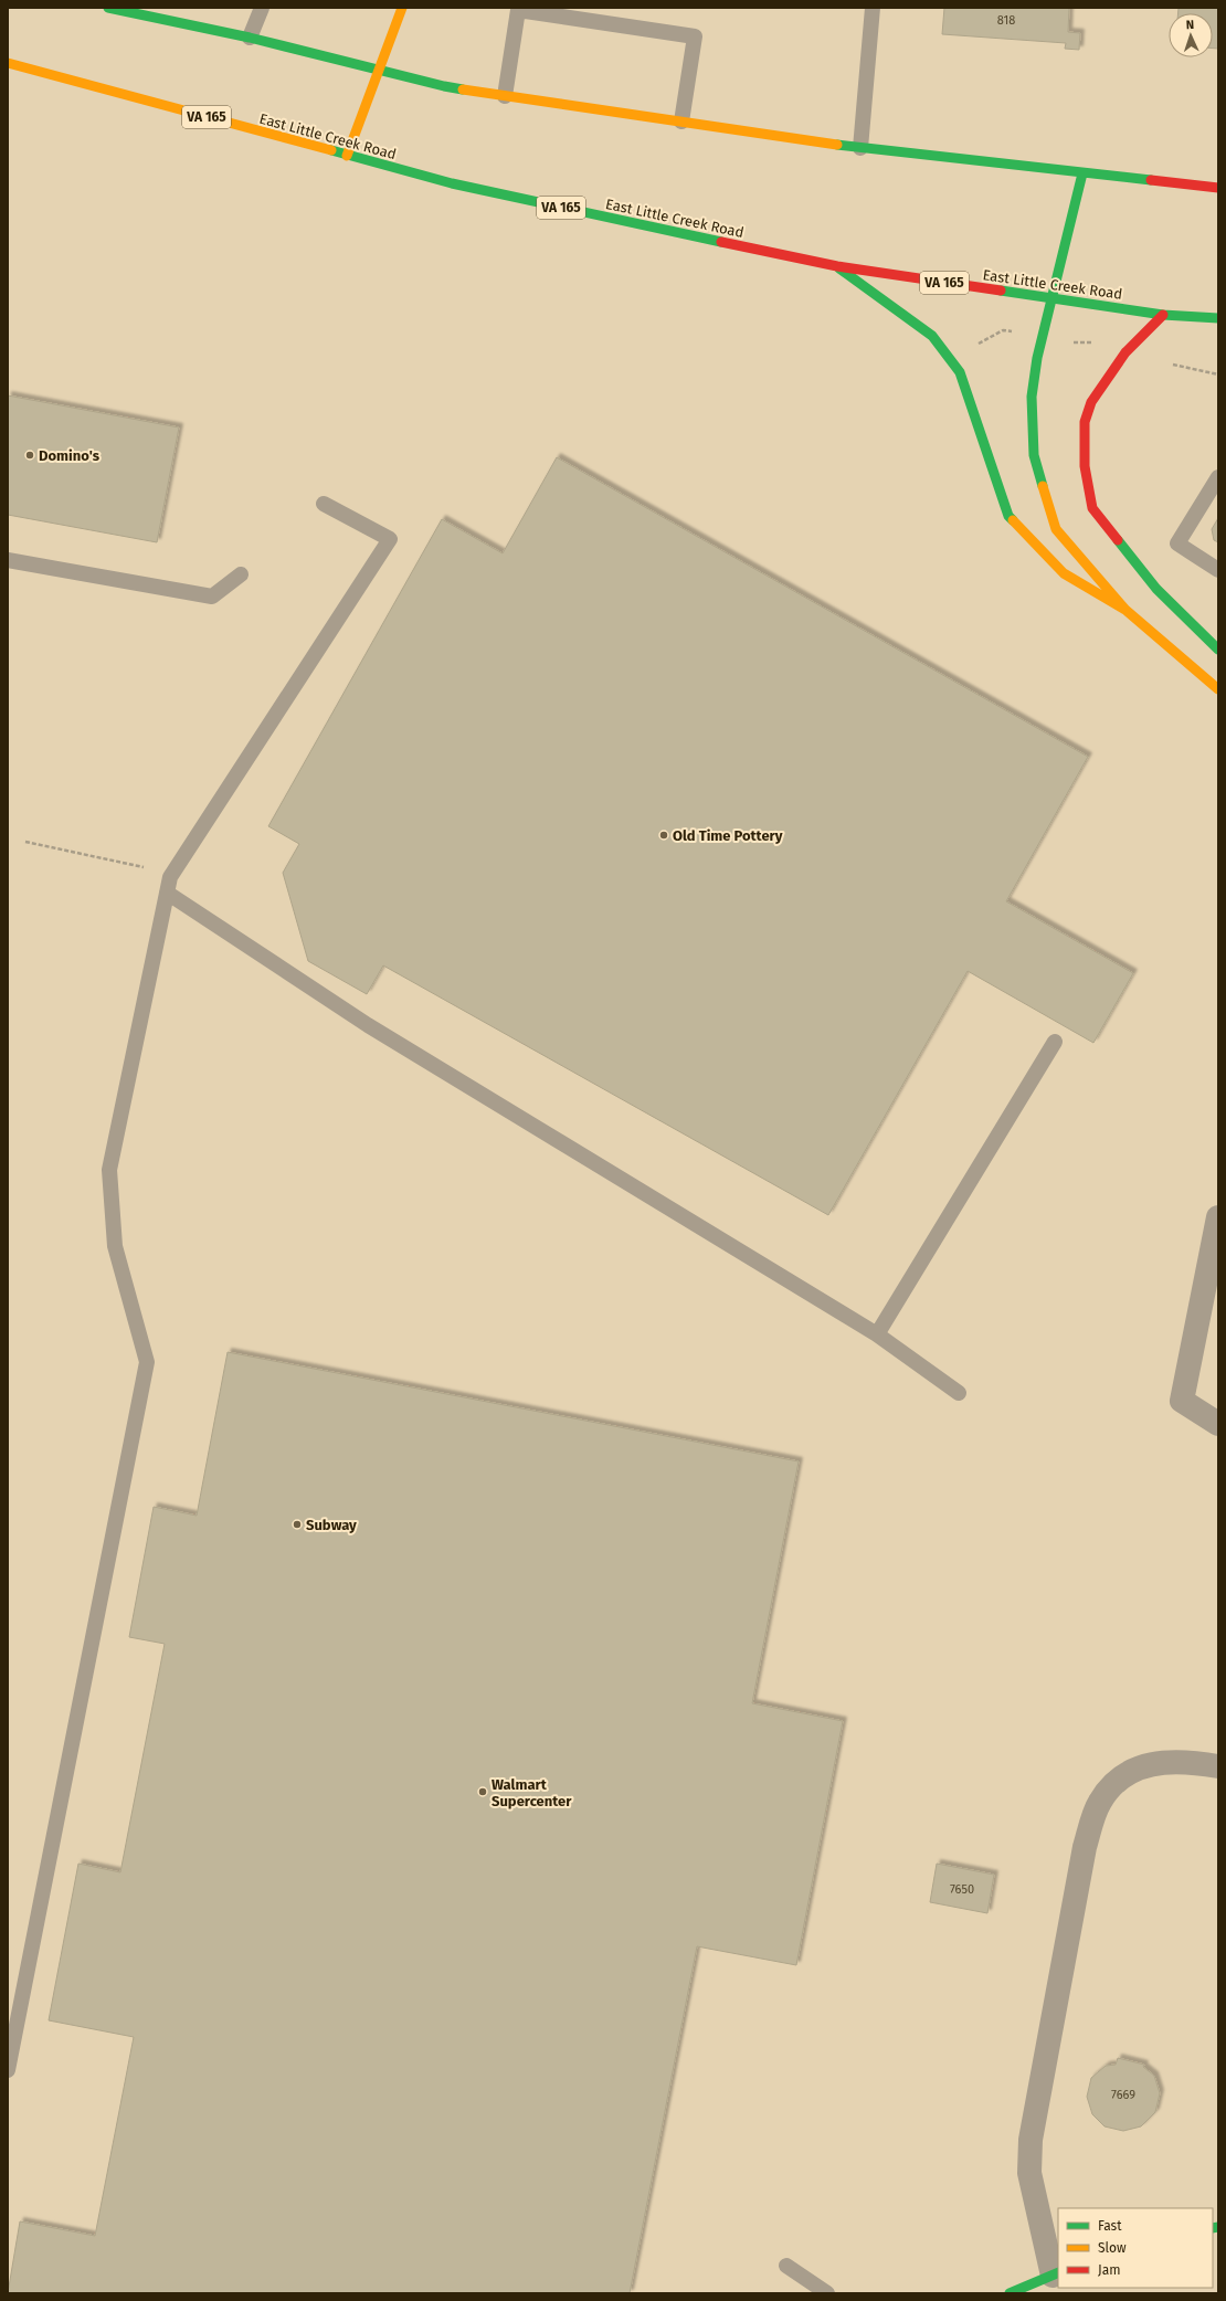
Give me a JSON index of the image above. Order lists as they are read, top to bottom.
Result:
{
  "streets": {
    "main road": ["VA 165", "East Little Creek Road"]
  },
  "places": [
    "Domino's",
    "Old Time Pottery",
    "Subway",
    "Walmart Supercenter"
  ],
  "house_numbers": ["818", "7650", "7669"],
  "legend": ["Fast", "Slow", "Jam"],
  "north": "top"
}
